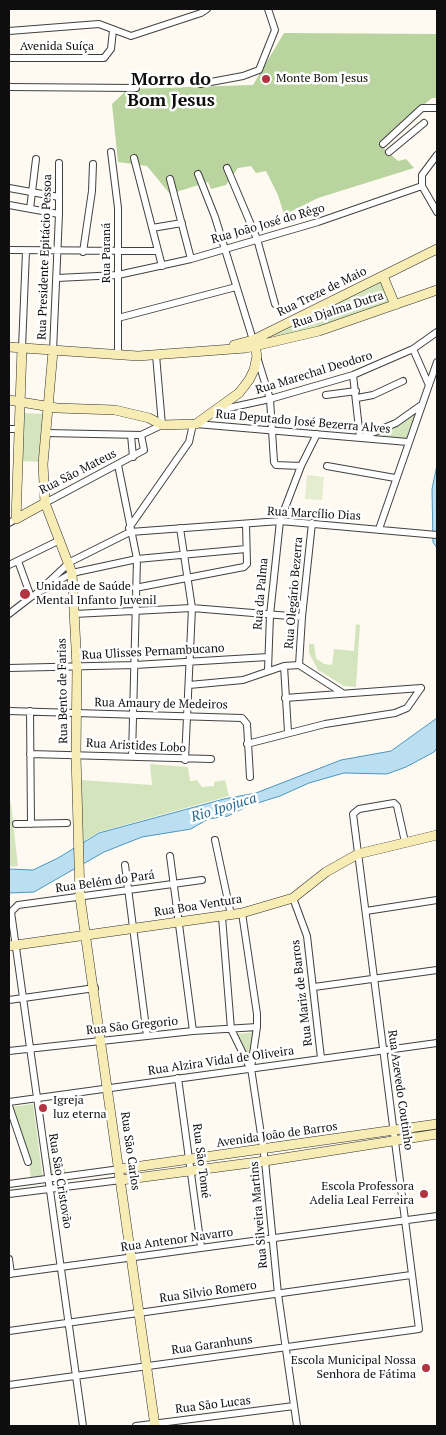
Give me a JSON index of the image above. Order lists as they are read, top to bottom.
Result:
{
  "streets": {
    "street": [
      "Avenida Suíça",
      "Rua João José do Rêgo",
      "Rua Paraná",
      "Rua Presidente Epitácio Pessoa",
      "Rua Treze de Maio",
      "Rua Djalma Dutra",
      "Rua Marechal Deodoro",
      "Rua Deputado José Bezerra Alves",
      "Rua São Mateus",
      "Rua Marcílio Dias",
      "Rua Olegário Bezerra",
      "Rua da Palma",
      "Rua Ulisses Pernambucano",
      "Rua Bento de Farias",
      "Rua Amaury de Medeiros",
      "Rua Aristides Lobo",
      "Rua Belém do Pará",
      "Rua Boa Ventura",
      "Rua Mariz de Barros",
      "Rua São Gregorio",
      "Rua Alzira Vidal de Oliveira",
      "Rua Azevedo Coutinho",
      "Avenida João de Barros",
      "Rua São Carlos",
      "Rua São Tomé",
      "Rua São Cristovão",
      "Rua Silveira Martins",
      "Rua Antenor Navarro",
      "Rua Silvio Romero",
      "Rua Garanhuns",
      "Rua São Lucas"
    ]
  },
  "crossings": [
    ["Rua João José do Rêgo", "Rua Paraná"],
    ["Rua João José do Rêgo", "Rua Presidente Epitácio Pessoa"],
    ["Rua Paraná", "Rua Treze de Maio"],
    ["Rua Presidente Epitácio Pessoa", "Rua Treze de Maio"],
    ["Rua Presidente Epitácio Pessoa", "Rua Bento de Farias"],
    ["Rua Treze de Maio", "Rua Djalma Dutra"],
    ["Rua Treze de Maio", "Rua Bento de Farias"],
    ["Rua Deputado José Bezerra Alves", "Rua da Palma"],
    ["Rua São Mateus", "Rua Bento de Farias"],
    ["Rua Marcílio Dias", "Rua Olegário Bezerra"],
    ["Rua Marcílio Dias", "Rua da Palma"],
    ["Rua da Palma", "Rua Ulisses Pernambucano"],
    ["Rua Ulisses Pernambucano", "Rua Bento de Farias"],
    ["Rua Bento de Farias", "Rua Amaury de Medeiros"],
    ["Rua Bento de Farias", "Rua Aristides Lobo"],
    ["Rua Bento de Farias", "Rua São Carlos"],
    ["Rua Belém do Pará", "Rua São Carlos"],
    ["Rua Belém do Pará", "Rua São Cristovão"],
    ["Rua Boa Ventura", "Rua Mariz de Barros"],
    ["Rua Boa Ventura", "Rua Azevedo Coutinho"],
    ["Rua Boa Ventura", "Rua São Carlos"],
    ["Rua Boa Ventura", "Rua São Cristovão"],
    ["Rua Boa Ventura", "Rua Silveira Martins"],
    ["Rua Mariz de Barros", "Rua Alzira Vidal de Oliveira"],
    ["Rua São Gregorio", "Rua São Carlos"],
    ["Rua São Gregorio", "Rua São Cristovão"],
    ["Rua São Gregorio", "Rua Silveira Martins"],
    ["Rua Alzira Vidal de Oliveira", "Rua Azevedo Coutinho"],
    ["Rua Alzira Vidal de Oliveira", "Rua São Carlos"],
    ["Rua Alzira Vidal de Oliveira", "Rua São Tomé"],
    ["Rua Alzira Vidal de Oliveira", "Rua São Cristovão"],
    ["Rua Alzira Vidal de Oliveira", "Rua Silveira Martins"],
    ["Rua Azevedo Coutinho", "Avenida João de Barros"],
    ["Rua Azevedo Coutinho", "Rua Antenor Navarro"],
    ["Rua Azevedo Coutinho", "Rua Silvio Romero"],
    ["Rua Azevedo Coutinho", "Rua Garanhuns"],
    ["Avenida João de Barros", "Rua São Carlos"],
    ["Avenida João de Barros", "Rua São Tomé"],
    ["Avenida João de Barros", "Rua Silveira Martins"],
    ["Rua São Carlos", "Rua Antenor Navarro"],
    ["Rua São Carlos", "Rua Silvio Romero"],
    ["Rua São Carlos", "Rua Garanhuns"],
    ["Rua São Carlos", "Rua São Lucas"],
    ["Rua São Tomé", "Rua Antenor Navarro"],
    ["Rua São Cristovão", "Rua Antenor Navarro"],
    ["Rua São Cristovão", "Rua Silvio Romero"],
    ["Rua São Cristovão", "Rua Garanhuns"],
    ["Rua Silveira Martins", "Rua Antenor Navarro"],
    ["Rua Silveira Martins", "Rua Silvio Romero"],
    ["Rua Silveira Martins", "Rua Garanhuns"],
    ["Rua Silveira Martins", "Rua São Lucas"]
  ],
  "districts": ["Morro do Bom Jesus"],
  "water": ["Rio Ipojuca"],
  "places": [
    "Monte Bom Jesus",
    "Unidade de Saúde Mental Infanto Juvenil",
    "Igreja luz eterna",
    "Escola Professora Adelia Leal Ferreira",
    "Escola Municipal Nossa Senhora de Fátima"
  ]
}
